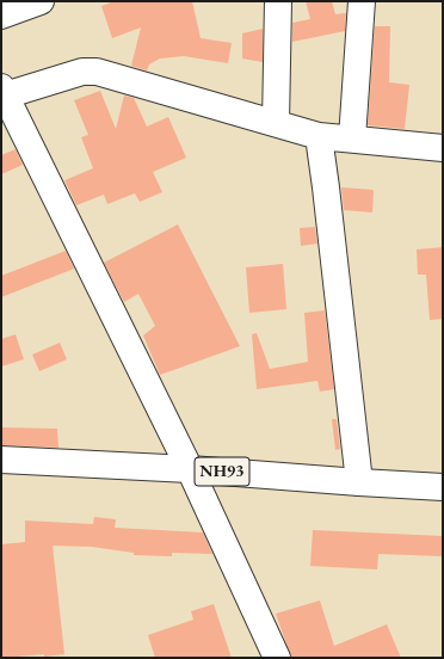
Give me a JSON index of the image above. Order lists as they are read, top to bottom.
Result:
{
  "streets": {
    "street": ["NH93"]
  }
}
